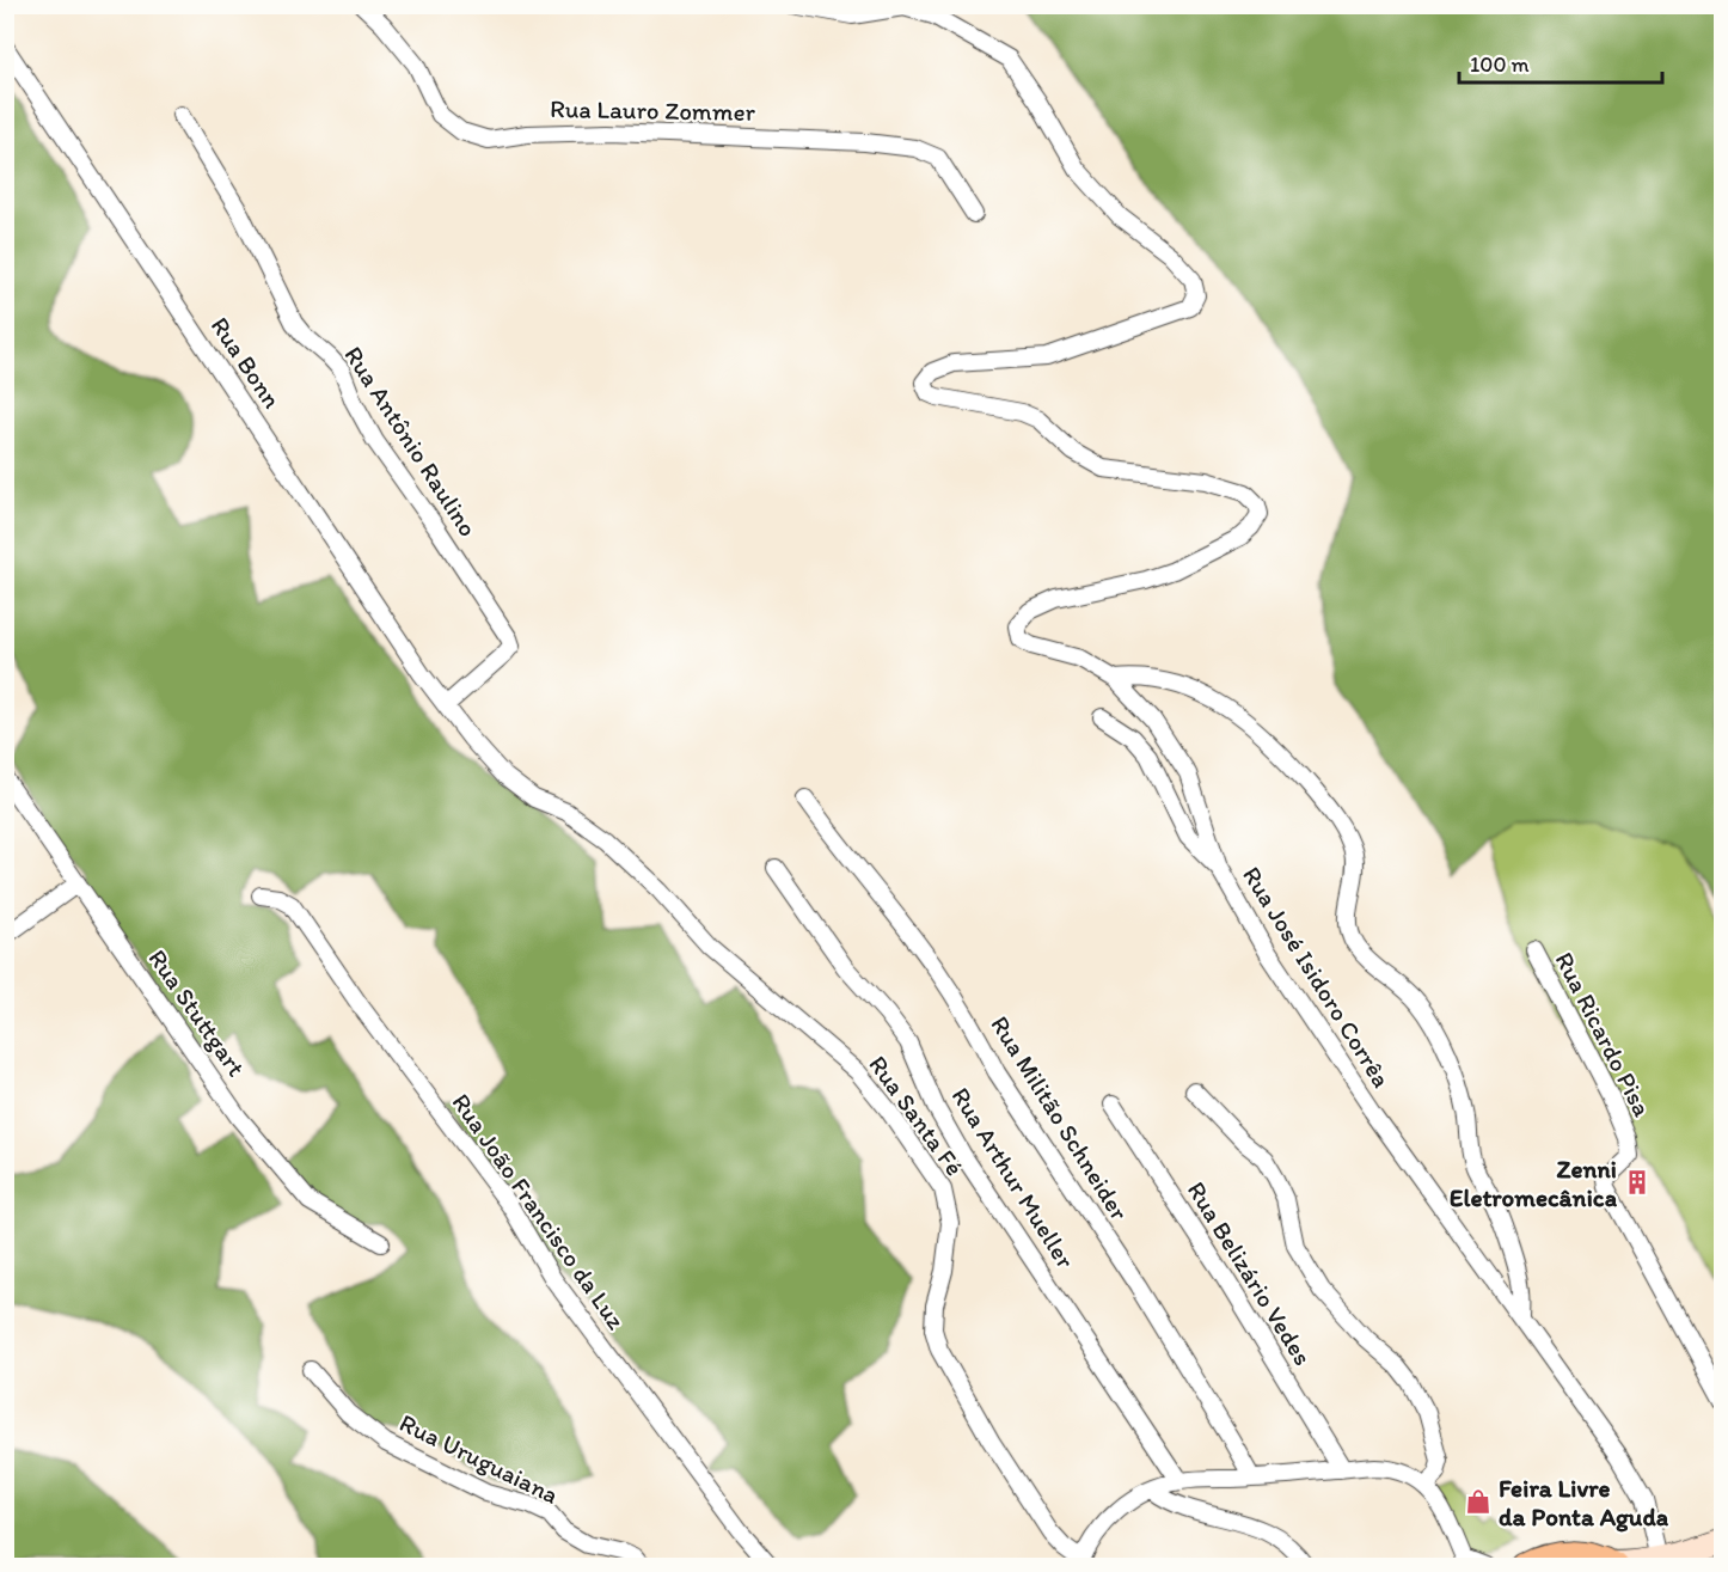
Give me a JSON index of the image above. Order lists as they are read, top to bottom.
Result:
{
  "streets": {
    "street": [
      "Rua Lauro Zommer",
      "Rua Bonn",
      "Rua Antônio Raulino",
      "Rua José Isidoro Corrêa",
      "Rua Stuttgart",
      "Rua Ricardo Pisa",
      "Rua Santa Fé",
      "Rua Militão Schneider",
      "Rua Arthur Mueller",
      "Rua João Francisco da Luz",
      "Rua Belizário Vedes",
      "Rua Uruguaiana"
    ]
  },
  "crossings": [
    ["Rua Bonn", "Rua Antônio Raulino"],
    ["Rua Bonn", "Rua Santa Fé"],
    ["Rua Antônio Raulino", "Rua Santa Fé"]
  ],
  "places": {
    "building": ["Zenni Eletromecânica"],
    "shop": ["Feira Livre da Ponta Aguda"]
  },
  "scale_bar": "100 m"
}
